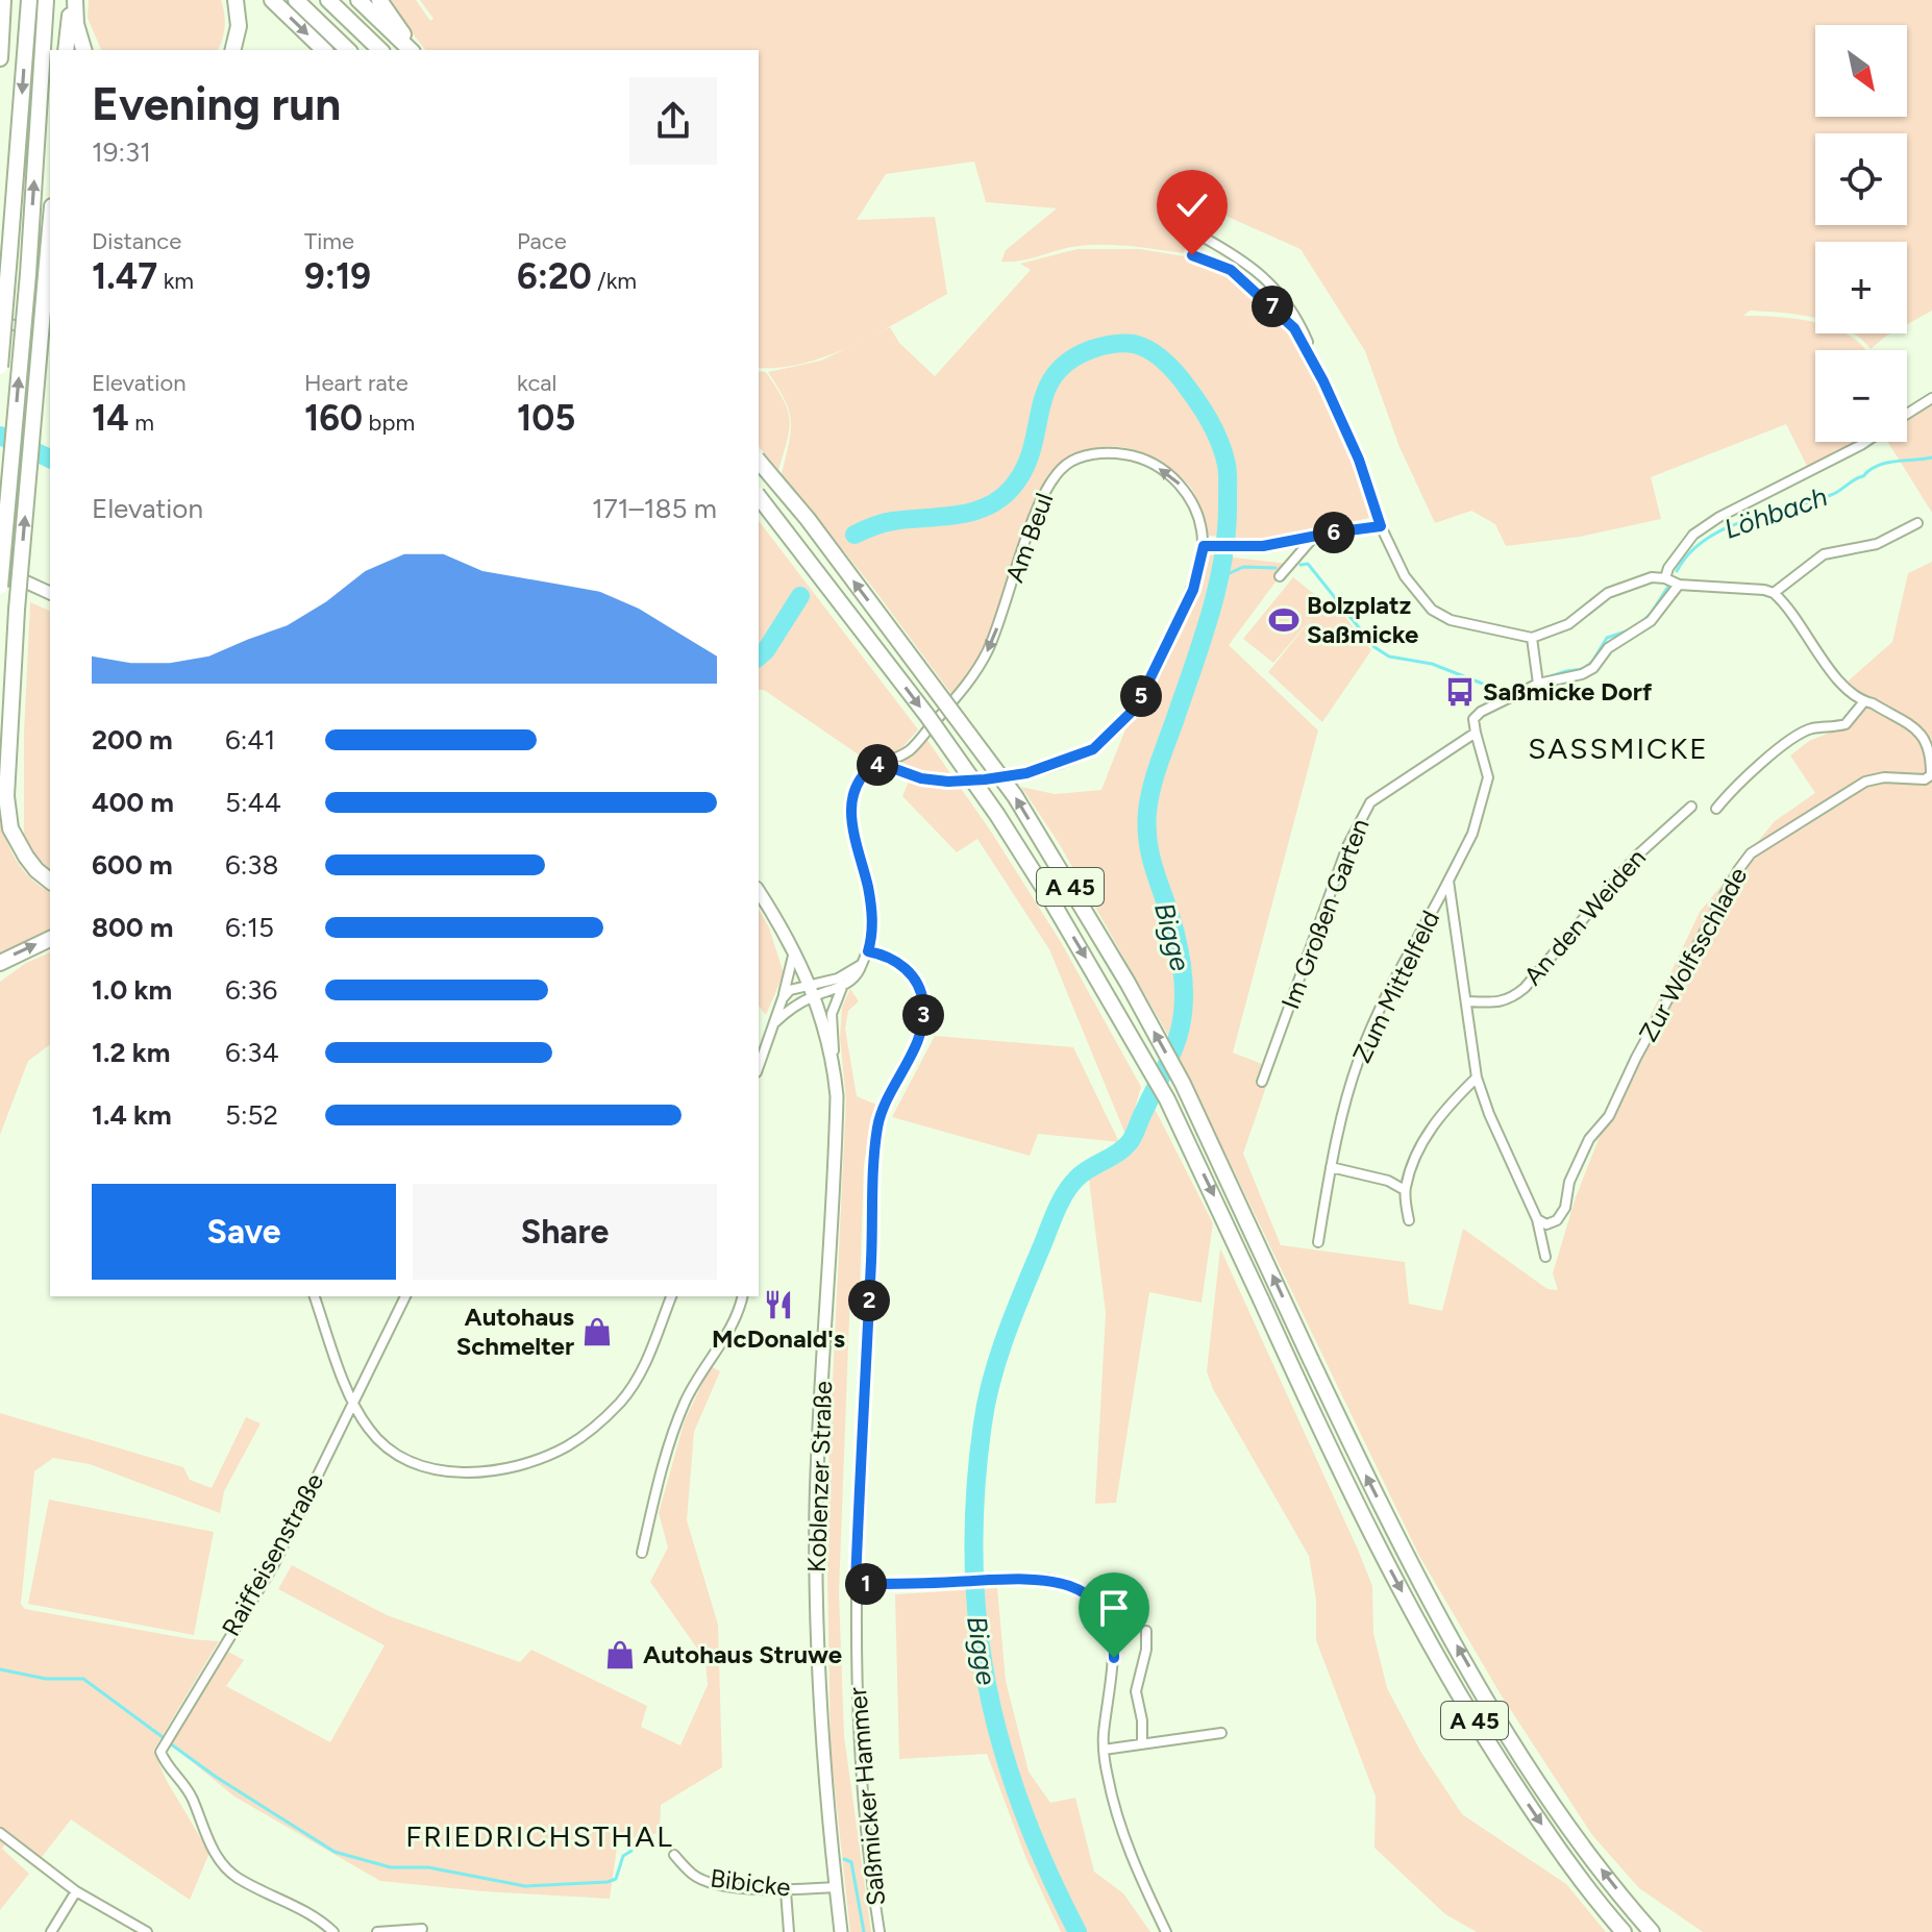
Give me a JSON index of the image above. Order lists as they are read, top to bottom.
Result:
{
  "streets": {
    "highway": ["A 45"],
    "main road": ["Koblenzer Straße"],
    "street": [
      "Am Beul",
      "Im Großen Garten",
      "An den Weiden",
      "Zur Wolfsschlade",
      "Zum Mittelfeld",
      "Raiffeisenstraße",
      "Saßmicker Hammer",
      "Bibicke"
    ]
  },
  "crossings": [
    ["Koblenzer Straße", "Bibicke"]
  ],
  "districts": ["SASSMICKE", "FRIEDRICHSTHAL"],
  "water": ["Löhbach", "Bigge"],
  "places": {
    "sports": ["Bolzplatz Saßmicke"],
    "bus stop": ["Saßmicke Dorf"],
    "restaurant": ["McDonald's"],
    "shop": ["Autohaus Schmelter", "Autohaus Struwe"]
  },
  "north": "bottom right",
  "page": {
    "map_buttons": ["+", "−"],
    "heading": ["Evening run", "19:31"],
    "stats": [
      ["Distance", "1.47 km"],
      ["Time", "9:19"],
      ["Pace", "6:20 /km"],
      ["Elevation", "14 m"],
      ["Heart rate", "160 bpm"],
      ["kcal", "105"]
    ],
    "pins": [
      "7",
      "6",
      "5",
      "4",
      "3",
      "2",
      "1"
    ],
    "chart": ["Elevation", "171–185 m"],
    "list": [
      {
        "name": "200 m",
        "note": "6:41"
      },
      {
        "name": "400 m",
        "note": "5:44"
      },
      {
        "name": "600 m",
        "note": "6:38"
      },
      {
        "name": "800 m",
        "note": "6:15"
      },
      {
        "name": "1.0 km",
        "note": "6:36"
      },
      {
        "name": "1.2 km",
        "note": "6:34"
      },
      {
        "name": "1.4 km",
        "note": "5:52"
      }
    ],
    "buttons": ["Save", "Share"]
  }
}
